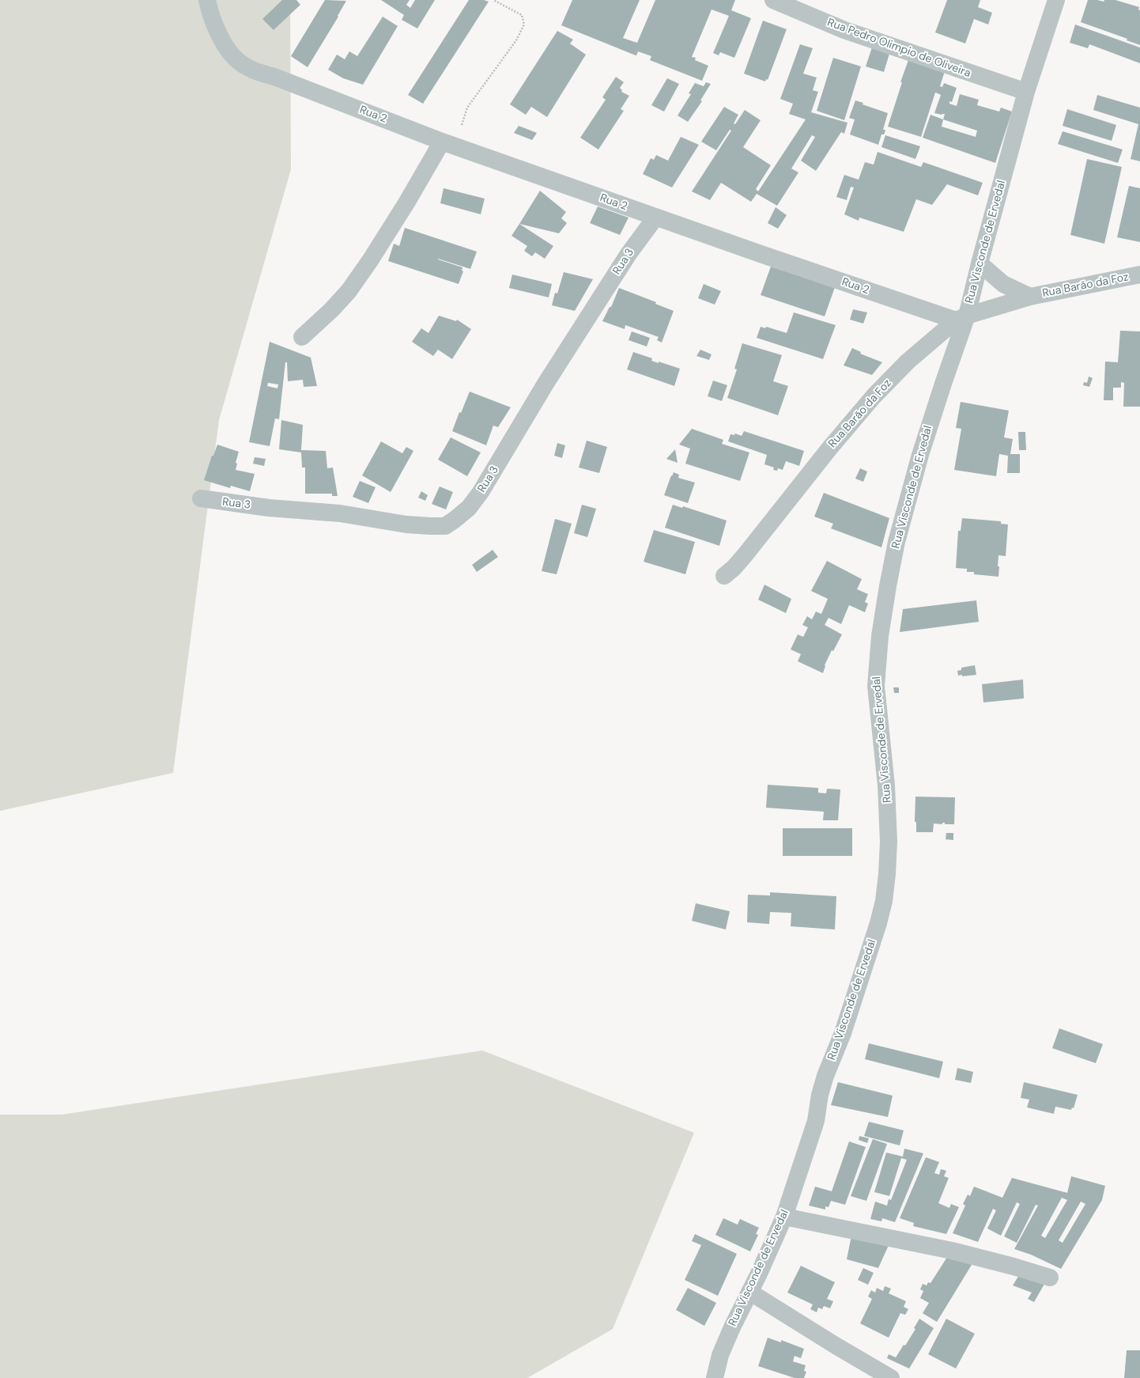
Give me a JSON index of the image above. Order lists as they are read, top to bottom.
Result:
{
  "streets": {
    "street": [
      "Rua Pedro Olimpio de Oliveira",
      "Rua 2",
      "Rua Visconde de Ervedal",
      "Rua 3",
      "Rua Barão da Foz"
    ]
  },
  "crossings": [
    ["Rua Pedro Olimpio de Oliveira", "Rua Visconde de Ervedal"],
    ["Rua 2", "Rua Visconde de Ervedal"],
    ["Rua 2", "Rua 3"],
    ["Rua 2", "Rua Barão da Foz"],
    ["Rua Visconde de Ervedal", "Rua Barão da Foz"]
  ]
}
